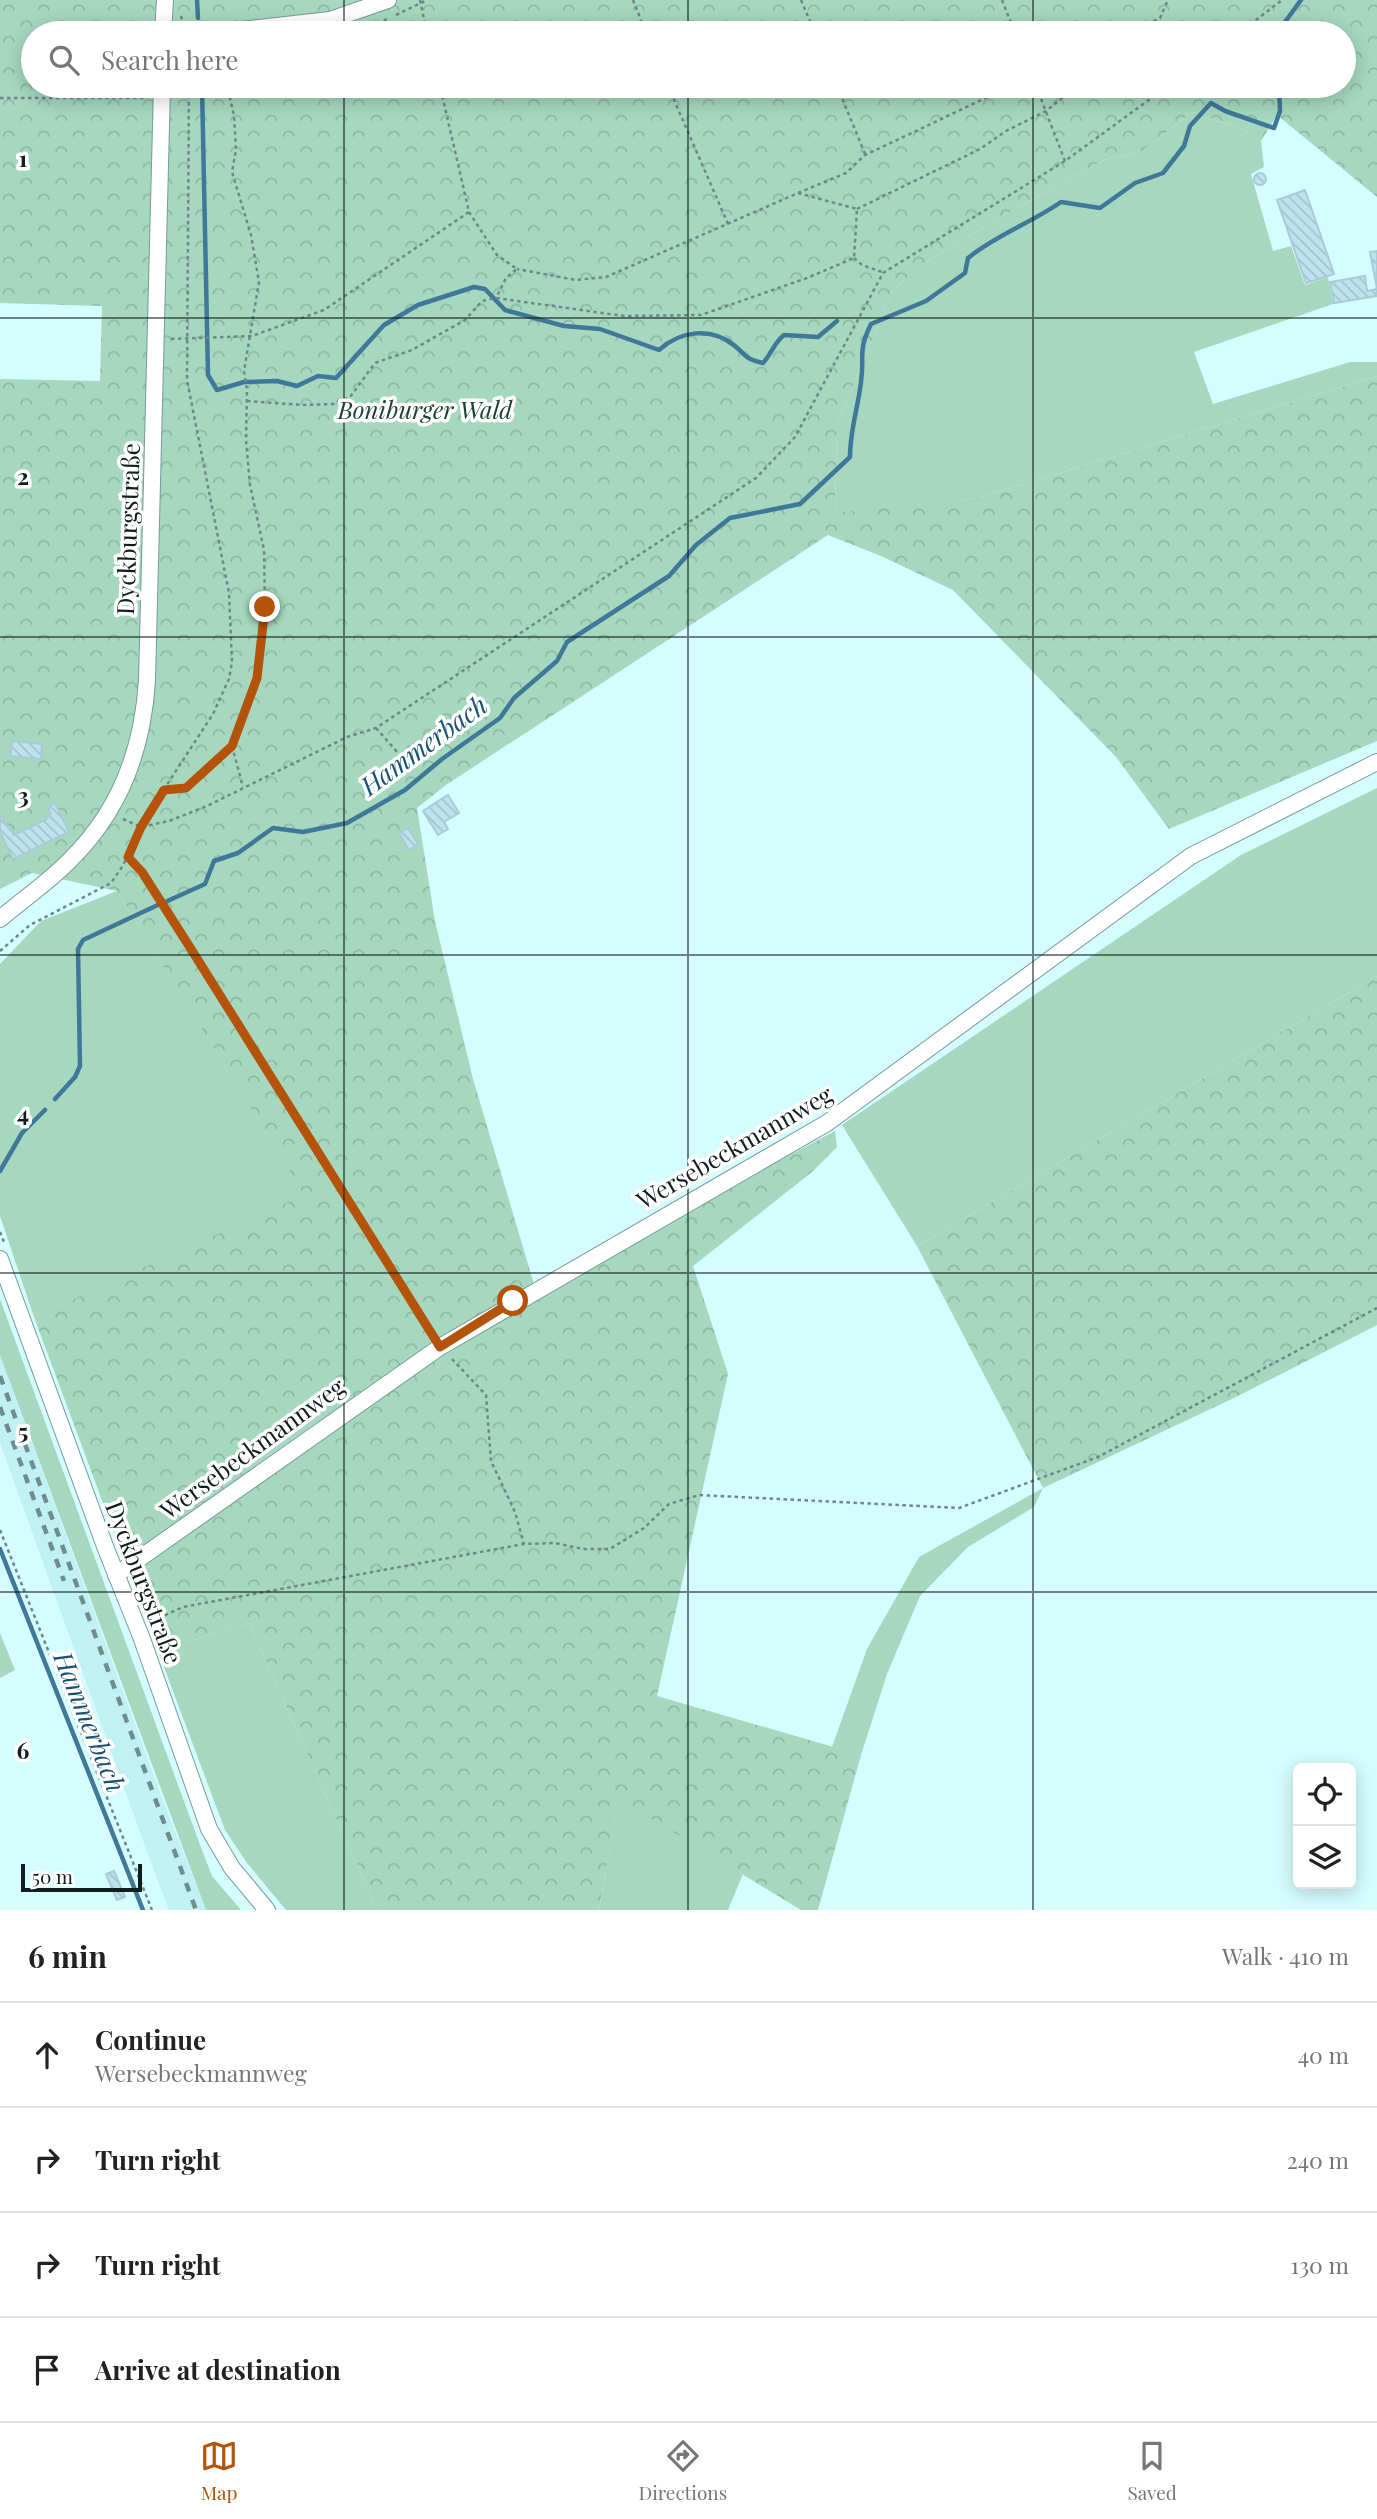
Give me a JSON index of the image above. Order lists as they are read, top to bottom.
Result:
{
  "streets": {
    "street": ["Dyckburgstraße", "Wersebeckmannweg"]
  },
  "crossings": [
    ["Dyckburgstraße", "Wersebeckmannweg"]
  ],
  "water": ["Hammerbach"],
  "parks": ["Boniburger Wald"],
  "scale_bar": "50 m",
  "page": {
    "search": "Search here",
    "scale": "50 m",
    "heading": ["6 min", "Walk · 410 m"],
    "list": [
      ["Continue", "Wersebeckmannweg", "40 m"],
      ["Turn right", "240 m"],
      ["Turn right", "130 m"],
      "Arrive at destination"
    ],
    "nav": ["Map", "Directions", "Saved"]
  },
  "grid": {
    "rows": [
      "1",
      "2",
      "3",
      "4",
      "5",
      "6"
    ]
  }
}
